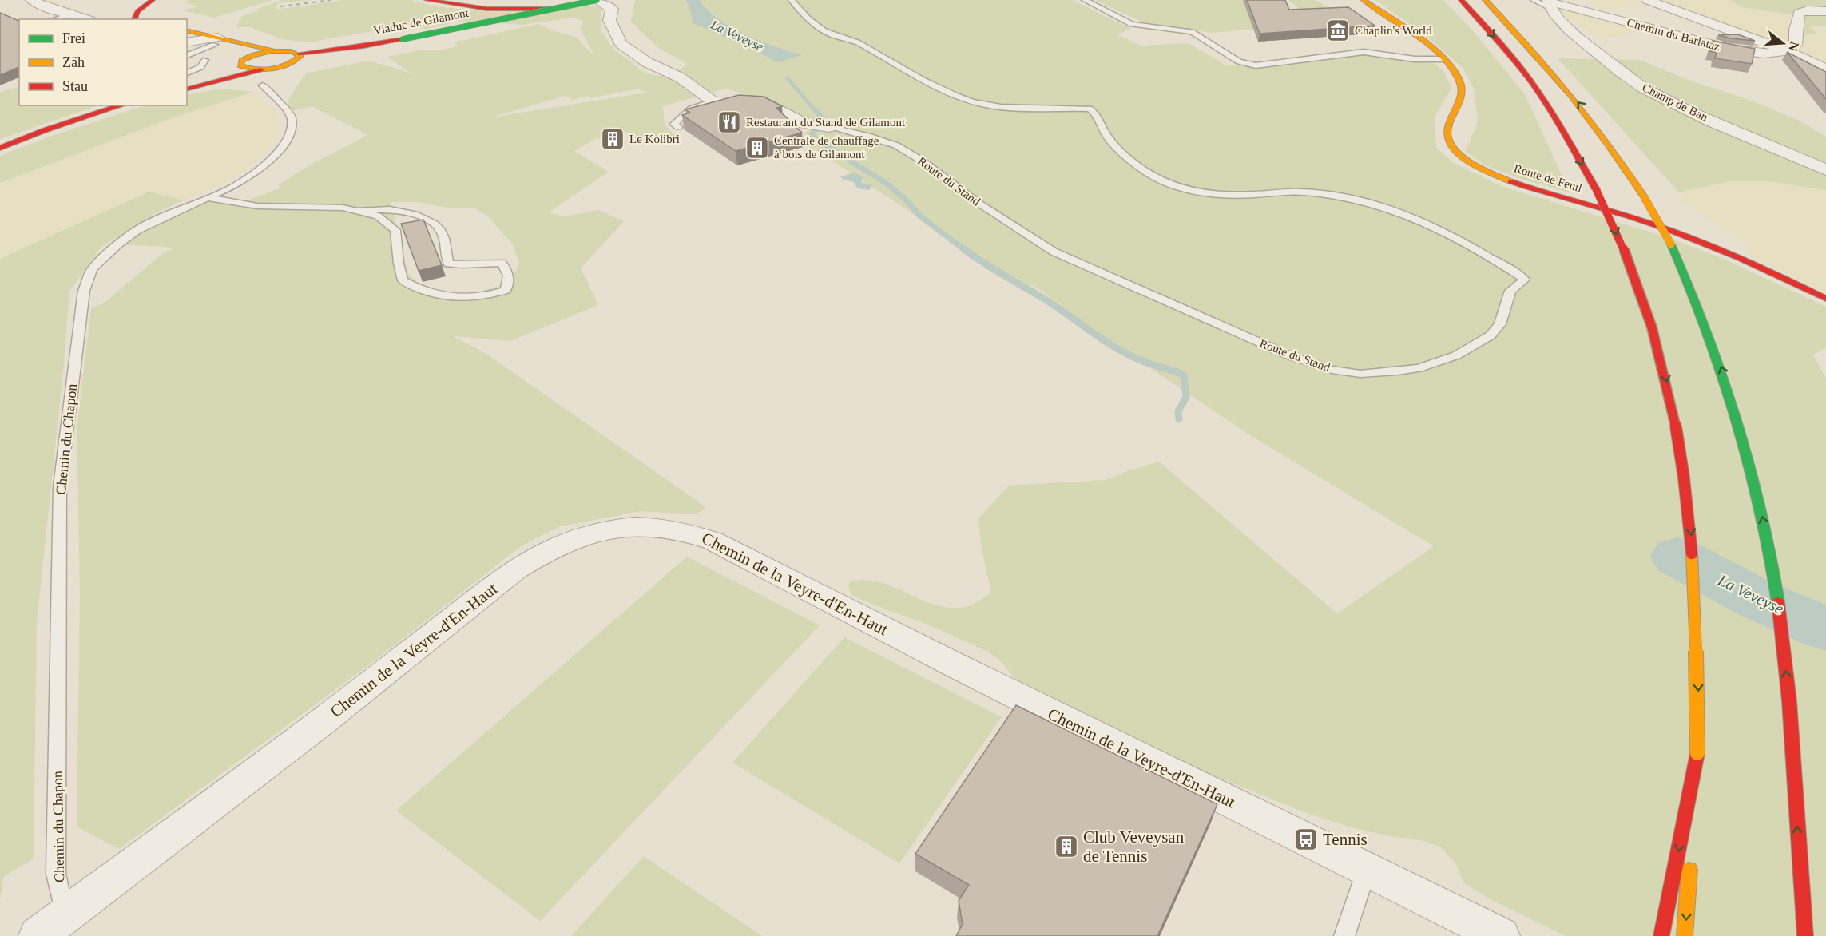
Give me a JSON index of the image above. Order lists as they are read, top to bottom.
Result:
{
  "streets": {
    "main road": ["Viaduc de Gilamont", "Route de Fenil"],
    "street": [
      "Chemin du Barlataz",
      "Champ de Ban",
      "Route du Stand",
      "Chemin de la Veyre-d'En-Haut"
    ],
    "lane": ["Chemin du Chapon"]
  },
  "crossings": [
    ["Chemin du Barlataz", "Champ de Ban"],
    ["Chemin du Chapon", "Chemin de la Veyre-d'En-Haut"]
  ],
  "water": ["La Veveyse"],
  "places": {
    "museum": ["Chaplin's World"],
    "restaurant": ["Restaurant du Stand de Gilamont"],
    "building": ["Le Kolibri", "Centrale de chauffage à bois de Gilamont", "Club Veveysan de Tennis"],
    "bus stop": ["Tennis"]
  },
  "legend": ["Frei", "Zäh", "Stau"],
  "north": "right"
}
